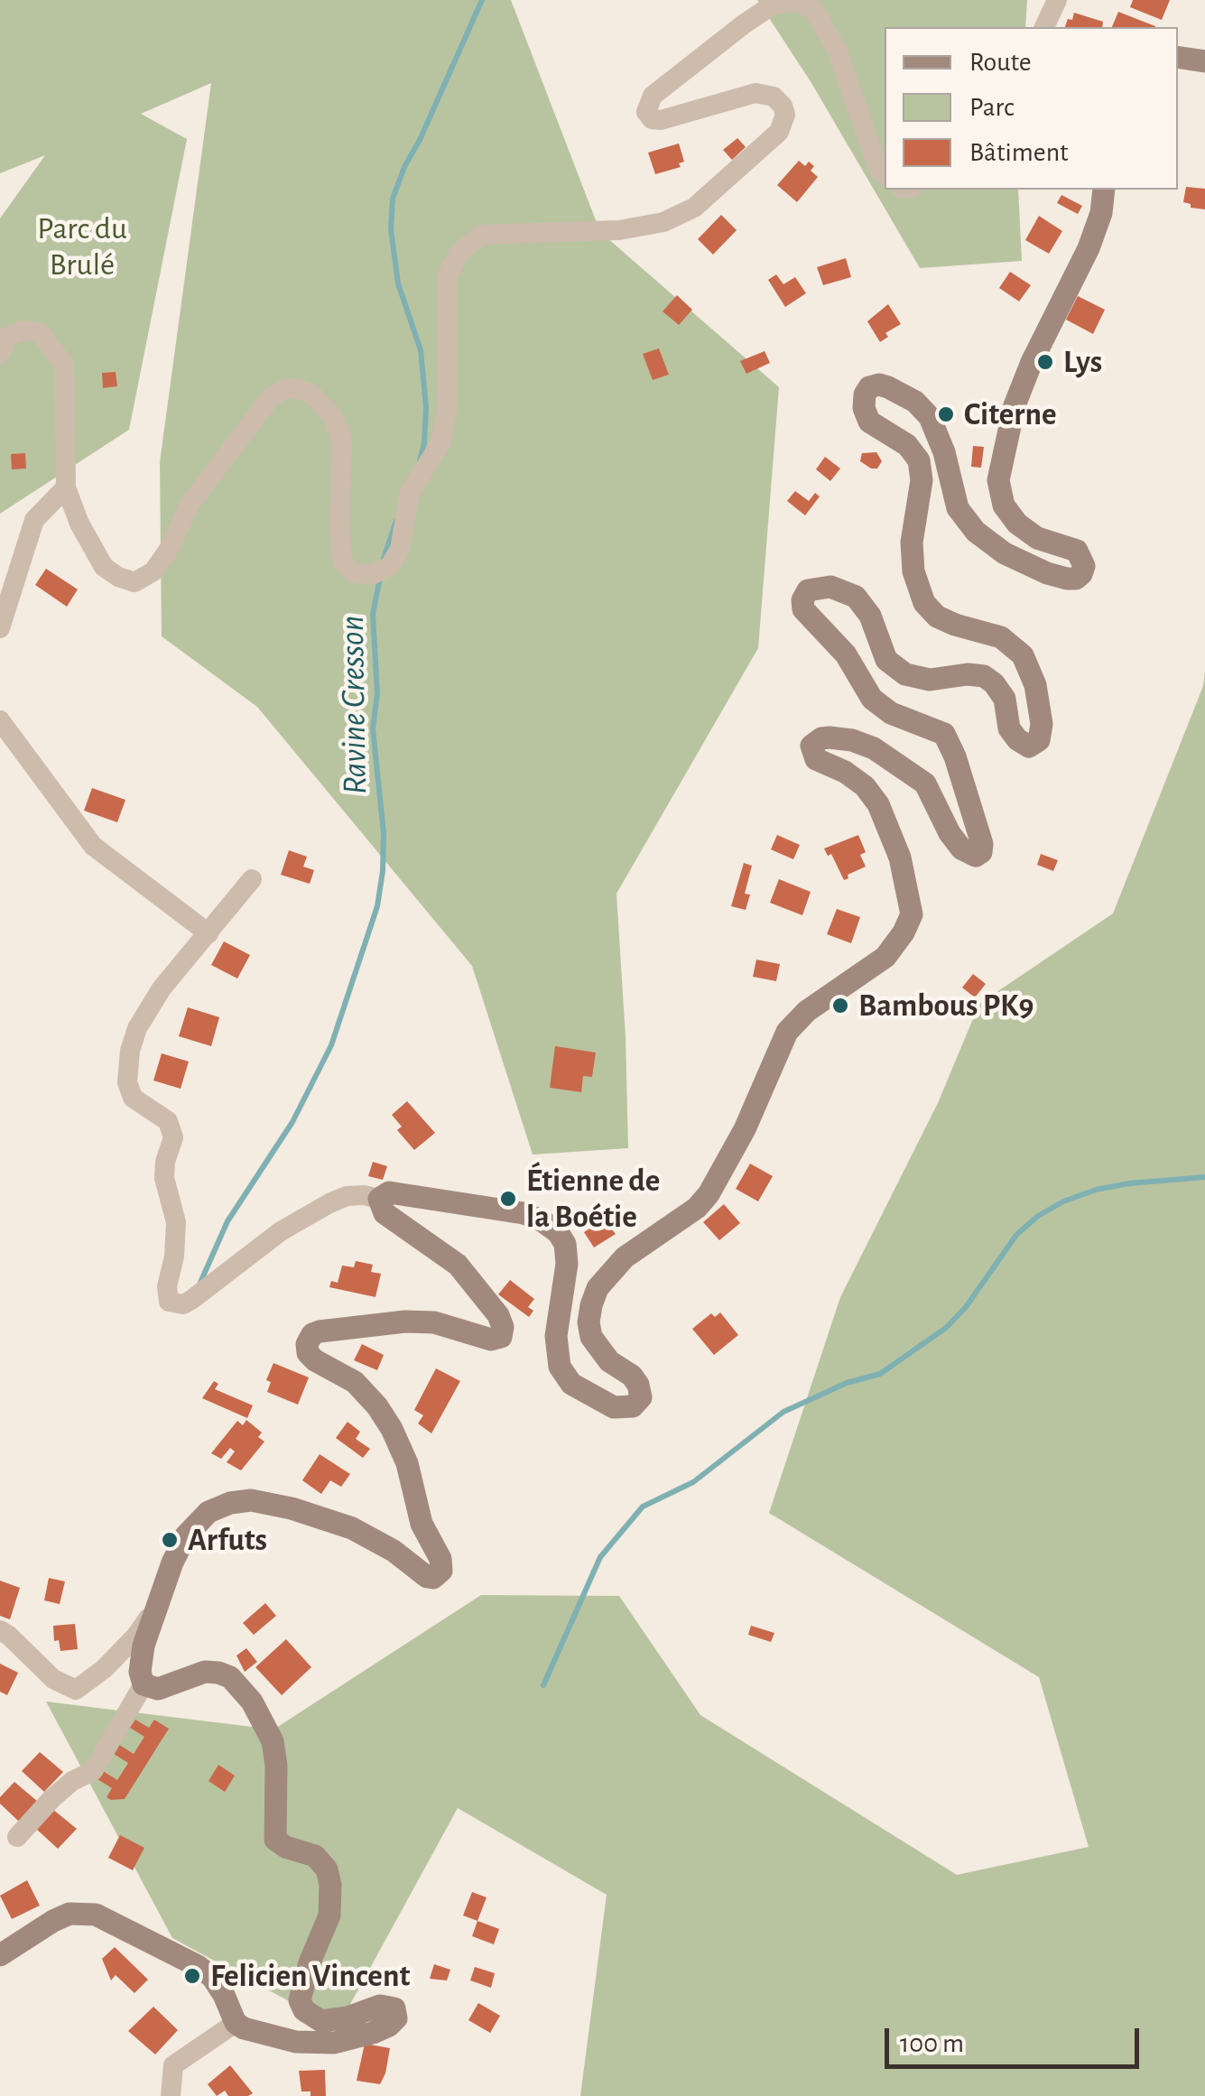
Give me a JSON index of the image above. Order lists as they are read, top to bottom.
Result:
{
  "water": ["Ravine Cresson"],
  "parks": ["Parc du Brulé"],
  "places": [
    "Lys",
    "Citerne",
    "Bambous PK9",
    "Étienne de la Boétie",
    "Arfuts",
    "Felicien Vincent"
  ],
  "legend": ["Route", "Parc", "Bâtiment"],
  "scale_bar": "100 m"
}
